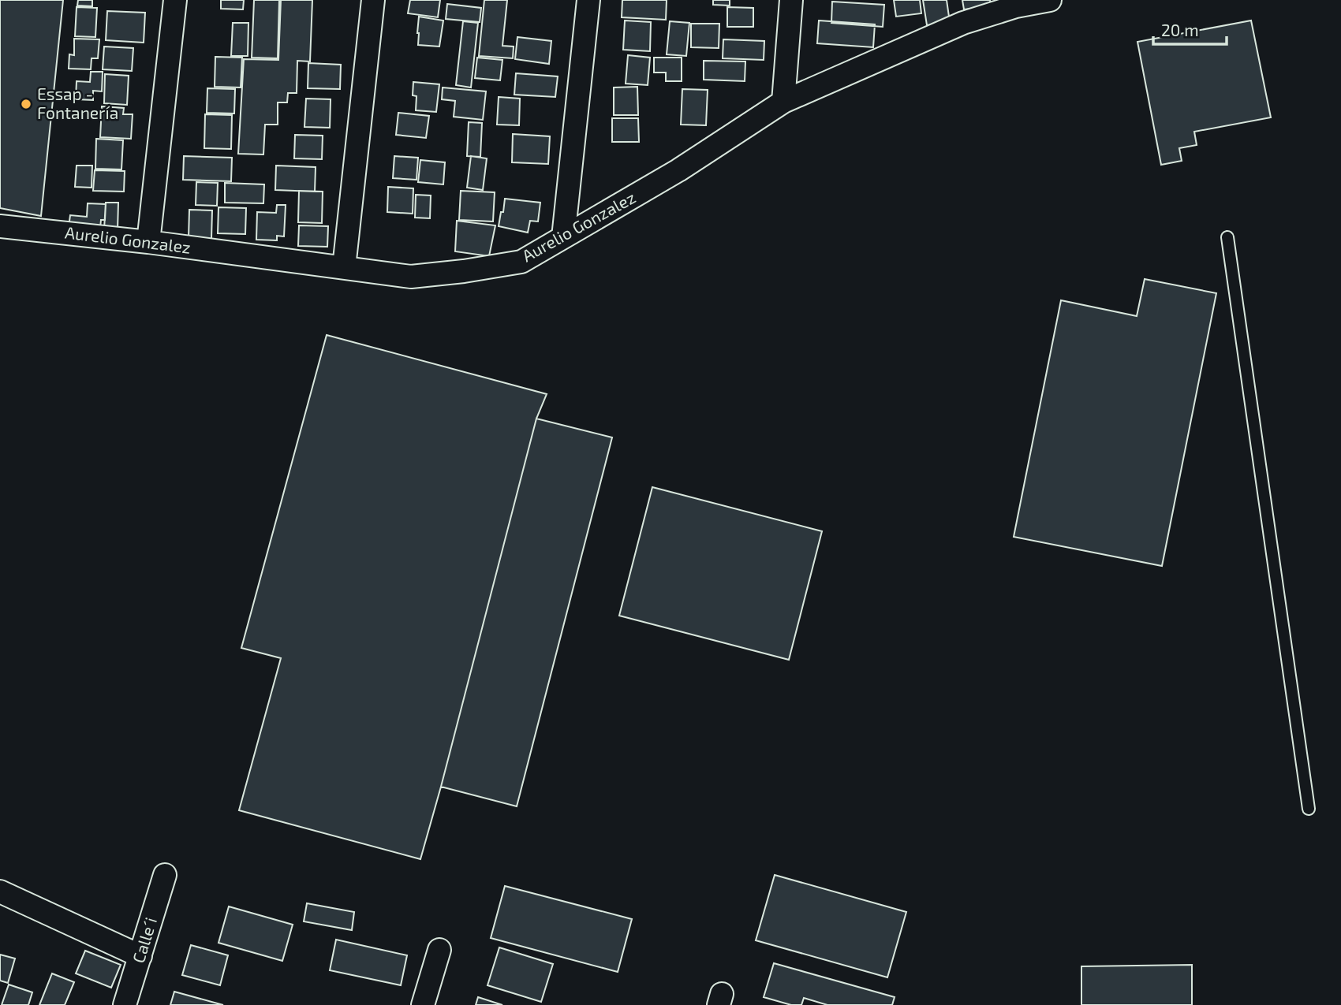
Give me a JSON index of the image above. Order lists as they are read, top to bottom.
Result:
{
  "streets": {
    "street": ["Aurelio Gonzalez", "Calle´i"]
  },
  "places": ["Essap - Fontanería"],
  "scale_bar": "20 m"
}
